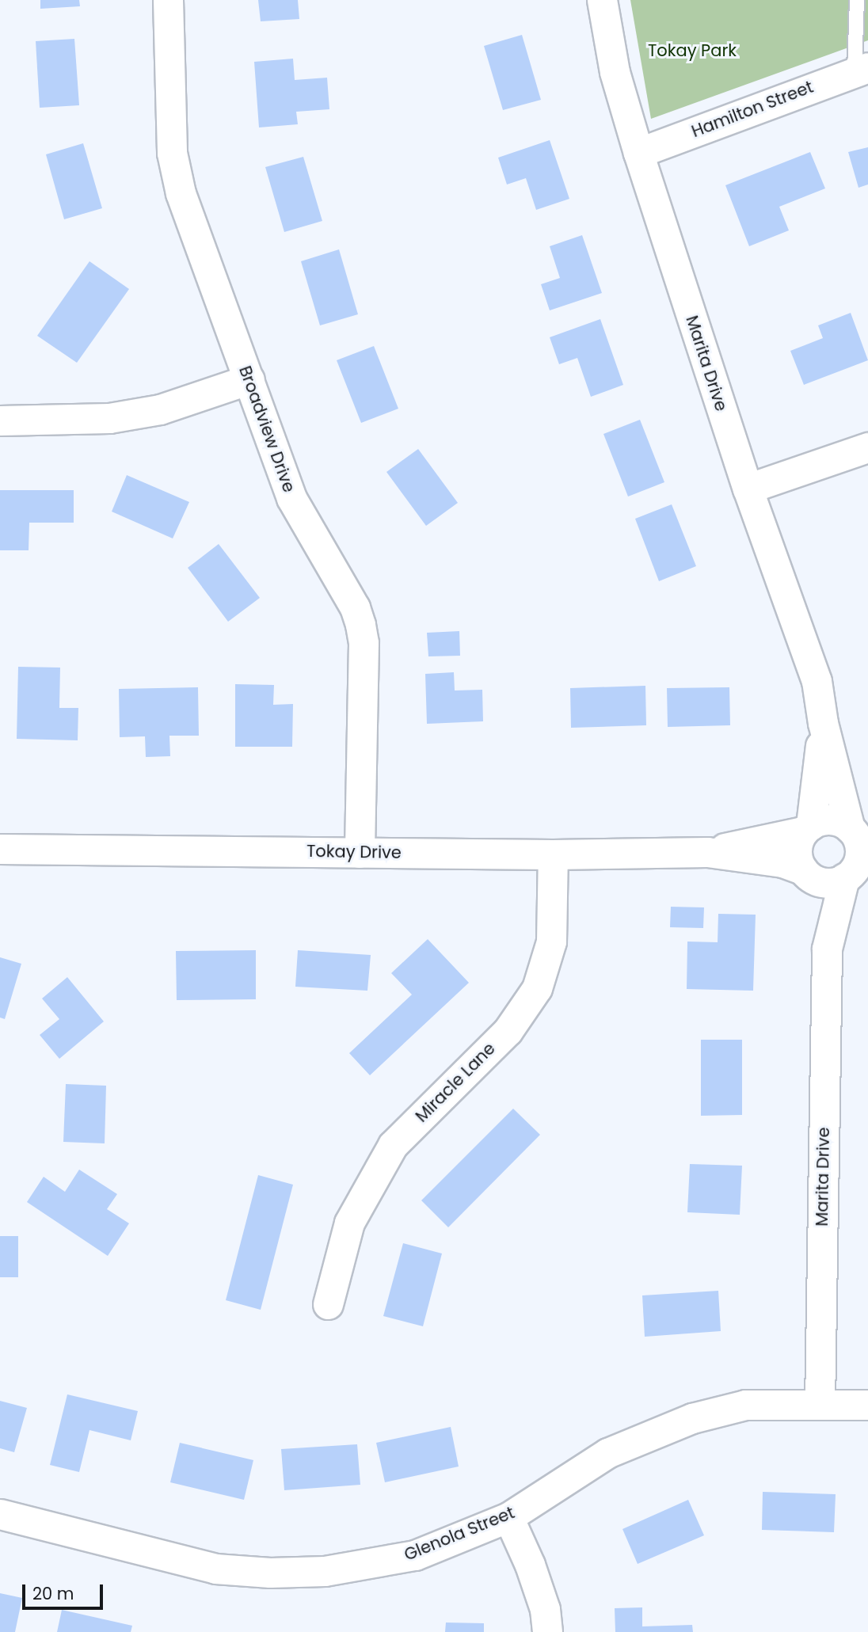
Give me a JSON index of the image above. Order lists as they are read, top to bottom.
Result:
{
  "streets": {
    "street": [
      "Hamilton Street",
      "Marita Drive",
      "Broadview Drive",
      "Tokay Drive",
      "Miracle Lane",
      "Glenola Street"
    ]
  },
  "crossings": [
    ["Hamilton Street", "Marita Drive"],
    ["Marita Drive", "Tokay Drive"],
    ["Marita Drive", "Glenola Street"],
    ["Broadview Drive", "Tokay Drive"],
    ["Tokay Drive", "Miracle Lane"]
  ],
  "parks": ["Tokay Park"],
  "scale_bar": "20 m"
}
